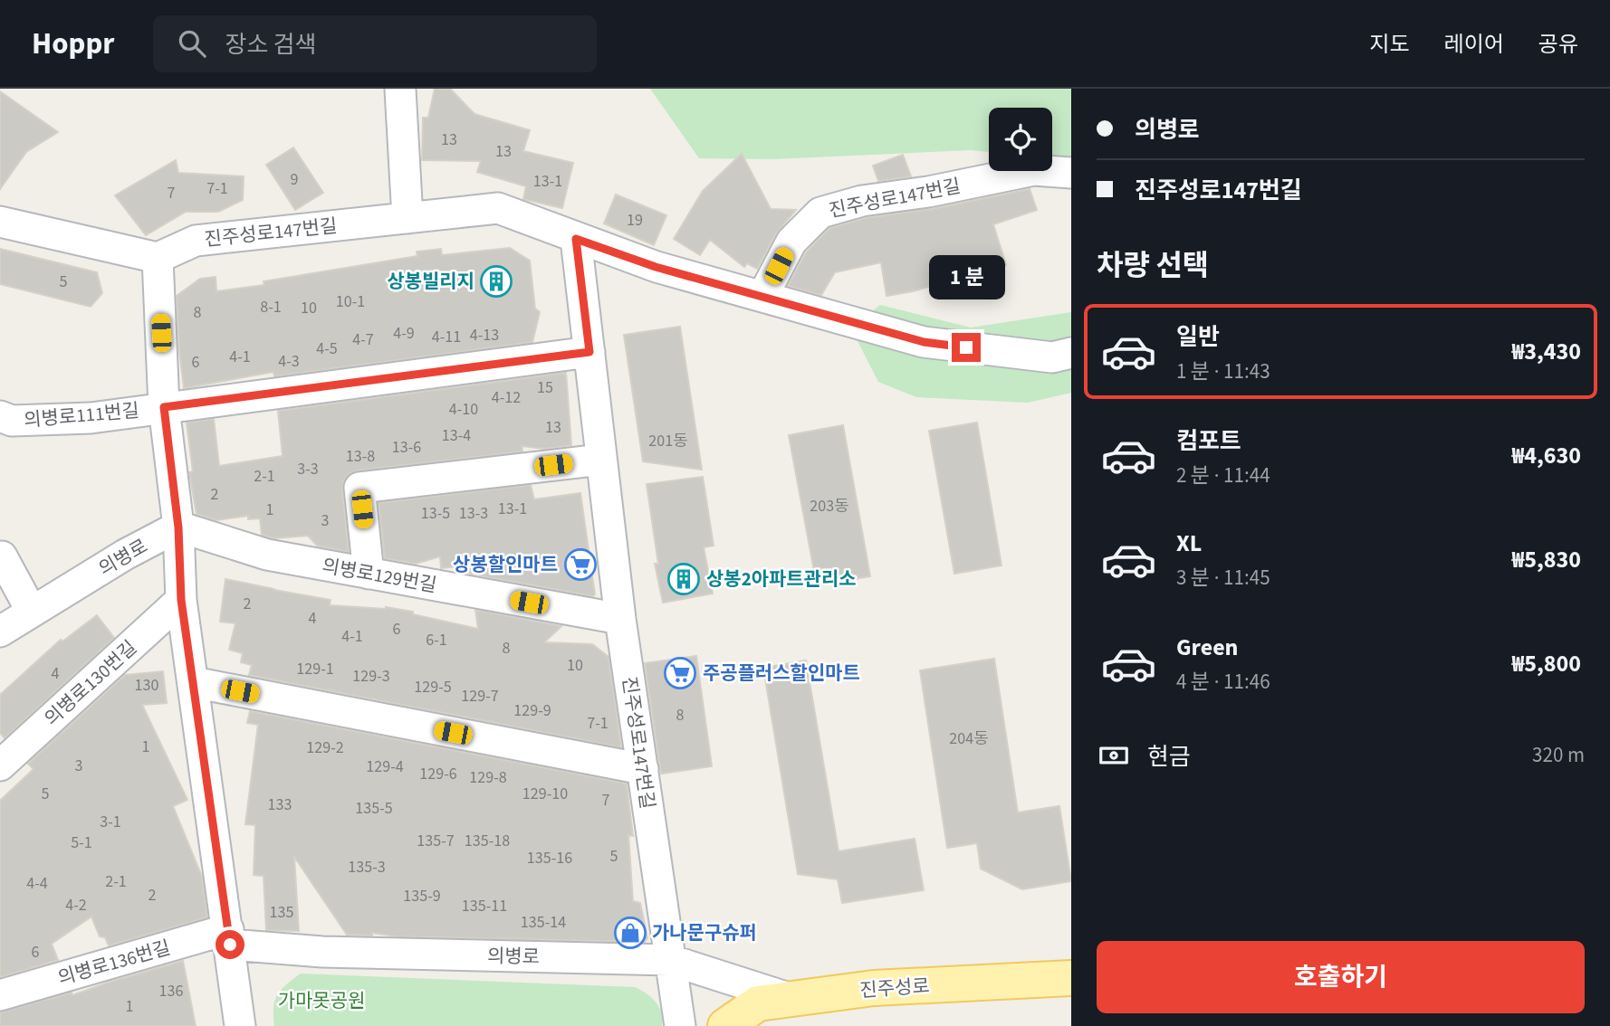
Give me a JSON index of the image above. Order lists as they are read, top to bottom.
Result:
{
  "streets": {
    "main road": ["진주성로"],
    "street": [
      "진주성로147번길",
      "의병로111번길",
      "의병로",
      "의병로129번길",
      "의병로130번길",
      "의병로136번길"
    ]
  },
  "crossings": [
    ["진주성로147번길", "의병로111번길"],
    ["진주성로147번길", "의병로"],
    ["진주성로147번길", "의병로129번길"],
    ["의병로", "의병로129번길"],
    ["의병로", "의병로130번길"],
    ["의병로", "의병로136번길"],
    ["의병로", "진주성로"]
  ],
  "parks": ["가마못공원"],
  "places": {
    "building": ["상봉빌리지", "상봉2아파트관리소"],
    "supermarket": ["상봉할인마트", "주공플러스할인마트"],
    "shop": ["가나문구슈퍼"]
  },
  "house_numbers": [
    "13",
    "13",
    "9",
    "13-1",
    "7-1",
    "7",
    "19",
    "5",
    "10-1",
    "8-1",
    "10",
    "8",
    "4-9",
    "4-13",
    "4-11",
    "4-7",
    "4-5",
    "4-1",
    "4-3",
    "6",
    "15",
    "4-12",
    "4-10",
    "13",
    "13-4",
    "201동",
    "13-6",
    "13-8",
    "3-3",
    "2-1",
    "2",
    "203동",
    "13-1",
    "1",
    "13-5",
    "13-3",
    "3",
    "2",
    "4",
    "6",
    "4-1",
    "6-1",
    "8",
    "10",
    "129-1",
    "4",
    "129-3",
    "130",
    "129-5",
    "129-7",
    "129-9",
    "8",
    "7-1",
    "204동",
    "1",
    "129-2",
    "3",
    "129-4",
    "129-6",
    "129-8",
    "5",
    "129-10",
    "7",
    "133",
    "135-5",
    "3-1",
    "135-7",
    "135-18",
    "5-1",
    "5",
    "135-16",
    "135-3",
    "2-1",
    "4-4",
    "2",
    "135-9",
    "4-2",
    "135-11",
    "135",
    "135-14",
    "6",
    "136",
    "1"
  ],
  "page": {
    "header": "Hoppr",
    "search": "장소 검색",
    "nav": ["지도", "레이어", "공유"],
    "banner": ["의병로", "진주성로147번길"],
    "heading": "차량 선택",
    "bubble": "1 분",
    "list": [
      {
        "name": "일반",
        "note": "1 분 · 11:43",
        "value": "₩3,430"
      },
      {
        "name": "컴포트",
        "note": "2 분 · 11:44",
        "value": "₩4,630"
      },
      {
        "name": "XL",
        "note": "3 분 · 11:45",
        "value": "₩5,830"
      },
      {
        "name": "Green",
        "note": "4 분 · 11:46",
        "value": "₩5,800"
      }
    ],
    "pay": ["현금", "320 m"],
    "buttons": "호출하기"
  }
}
